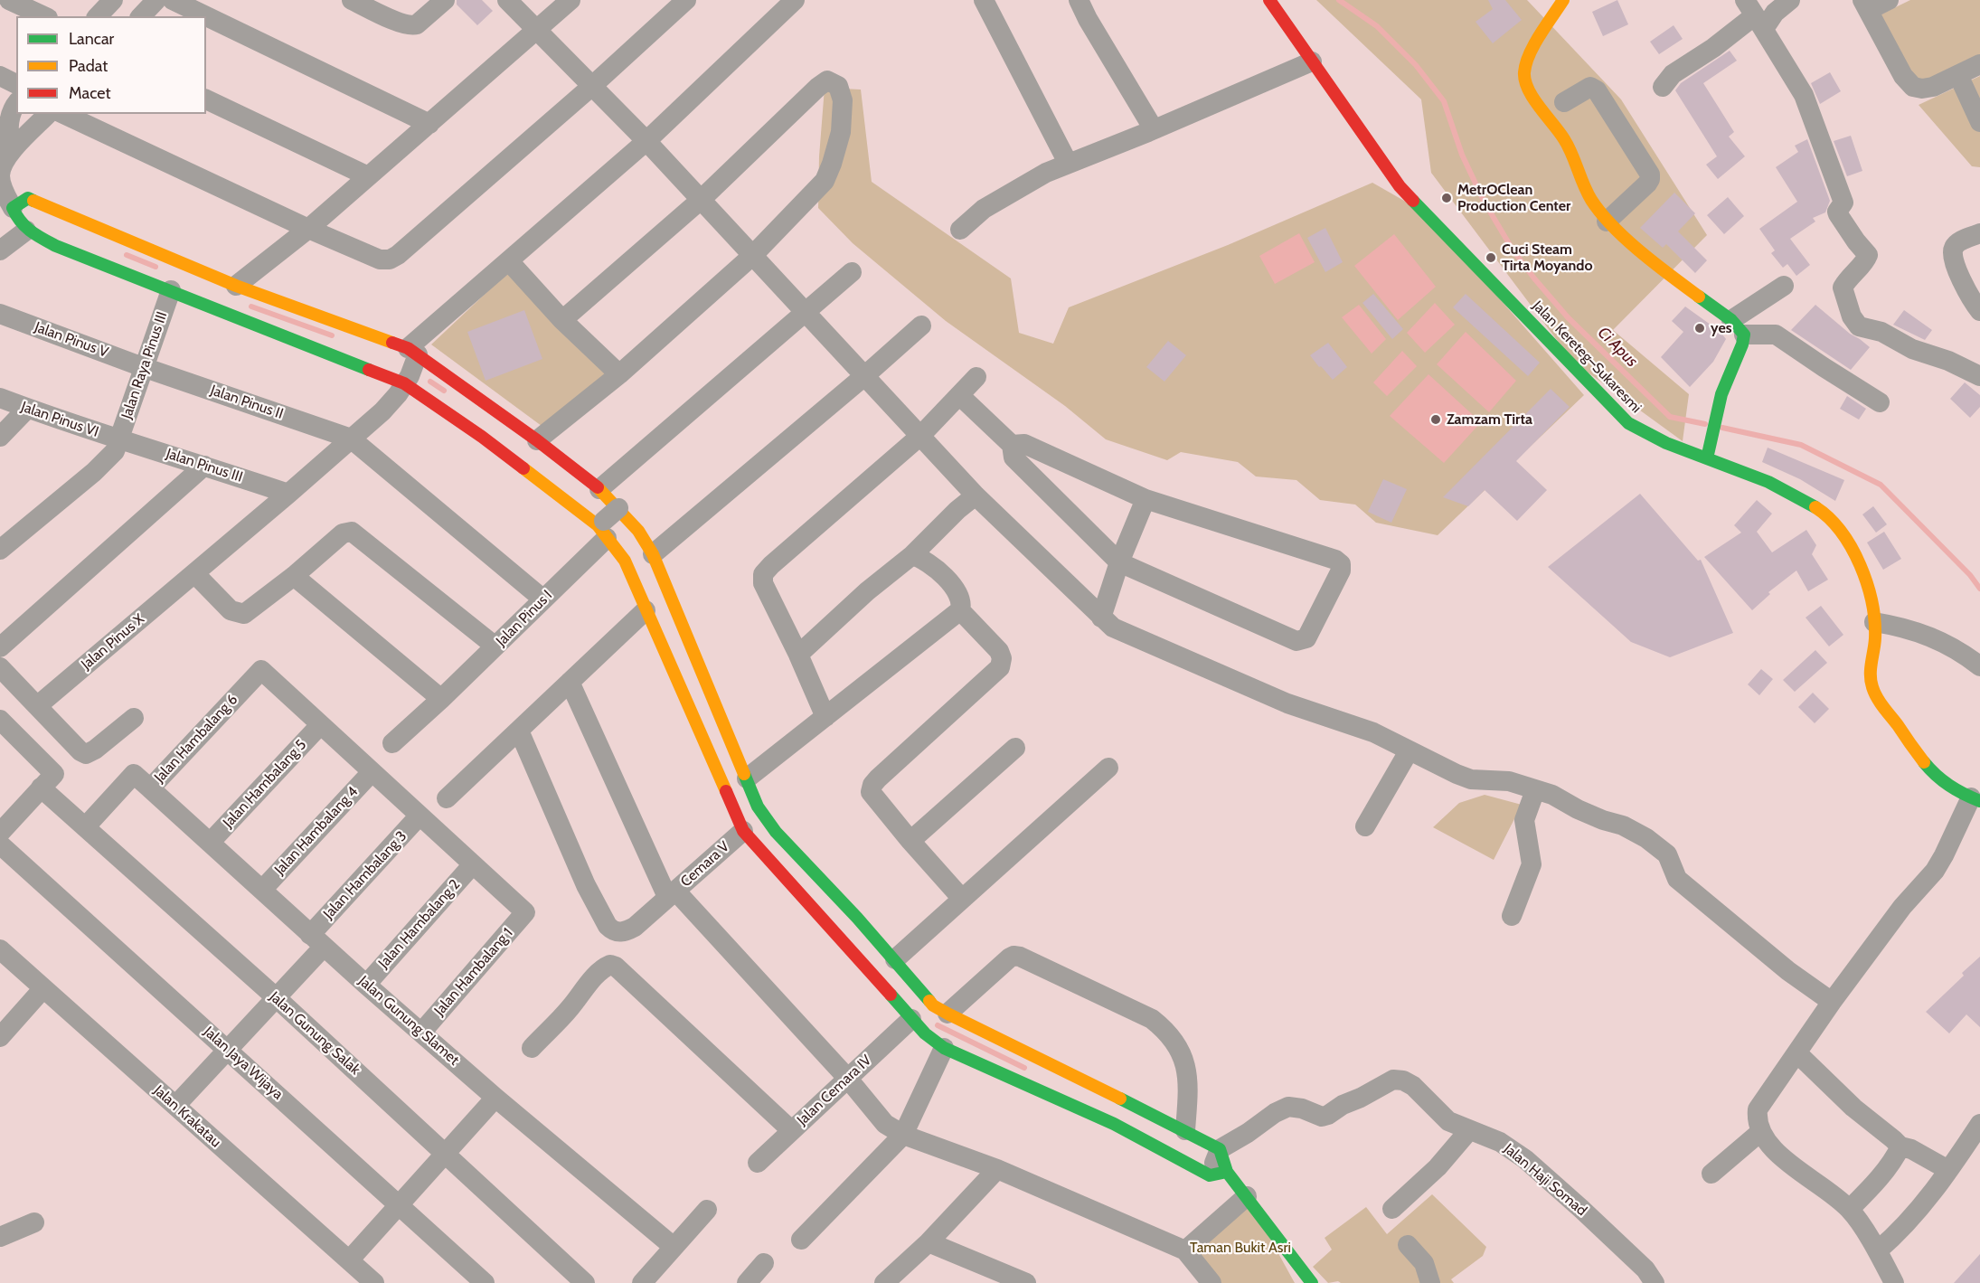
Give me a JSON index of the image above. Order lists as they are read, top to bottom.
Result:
{
  "streets": {
    "street": [
      "Jalan Pinus V",
      "Jalan Kereteg–Sukaresmi",
      "Jalan Raya Pinus III",
      "Jalan Pinus II",
      "Jalan Pinus VI",
      "Jalan Pinus III",
      "Jalan Pinus I",
      "Jalan Pinus X",
      "Jalan Hambalang 6",
      "Jalan Hambalang 5",
      "Jalan Hambalang 4",
      "Cemara V",
      "Jalan Hambalang 3",
      "Jalan Hambalang 2",
      "Jalan Hambalang 1",
      "Jalan Gunung Slamet",
      "Jalan Gunung Salak",
      "Jalan Jaya Wijaya",
      "Jalan Cemara IV",
      "Jalan Krakatau",
      "Jalan Haji Somad"
    ]
  },
  "crossings": [
    ["Jalan Pinus V", "Jalan Raya Pinus III"],
    ["Jalan Pinus V", "Jalan Pinus II"],
    ["Jalan Raya Pinus III", "Jalan Pinus II"],
    ["Jalan Raya Pinus III", "Jalan Pinus VI"],
    ["Jalan Raya Pinus III", "Jalan Pinus III"],
    ["Jalan Pinus II", "Jalan Pinus X"],
    ["Jalan Pinus VI", "Jalan Pinus III"],
    ["Jalan Pinus III", "Jalan Pinus X"],
    ["Jalan Hambalang 6", "Jalan Hambalang 5"],
    ["Jalan Hambalang 6", "Jalan Gunung Slamet"],
    ["Jalan Hambalang 6", "Jalan Gunung Salak"],
    ["Jalan Hambalang 5", "Jalan Gunung Slamet"],
    ["Jalan Hambalang 4", "Jalan Gunung Slamet"],
    ["Jalan Hambalang 3", "Jalan Gunung Slamet"],
    ["Jalan Hambalang 3", "Jalan Gunung Salak"],
    ["Jalan Hambalang 3", "Jalan Jaya Wijaya"],
    ["Jalan Hambalang 3", "Jalan Krakatau"],
    ["Jalan Hambalang 2", "Jalan Hambalang 1"],
    ["Jalan Hambalang 2", "Jalan Gunung Slamet"],
    ["Jalan Hambalang 1", "Jalan Gunung Slamet"]
  ],
  "water": ["Ci Apus"],
  "parks": ["Taman Bukit Asri"],
  "places": [
    "MetrOClean Production Center",
    "Cuci Steam Tirta Moyando",
    "yes",
    "Zamzam Tirta"
  ],
  "legend": ["Lancar", "Padat", "Macet"]
}
